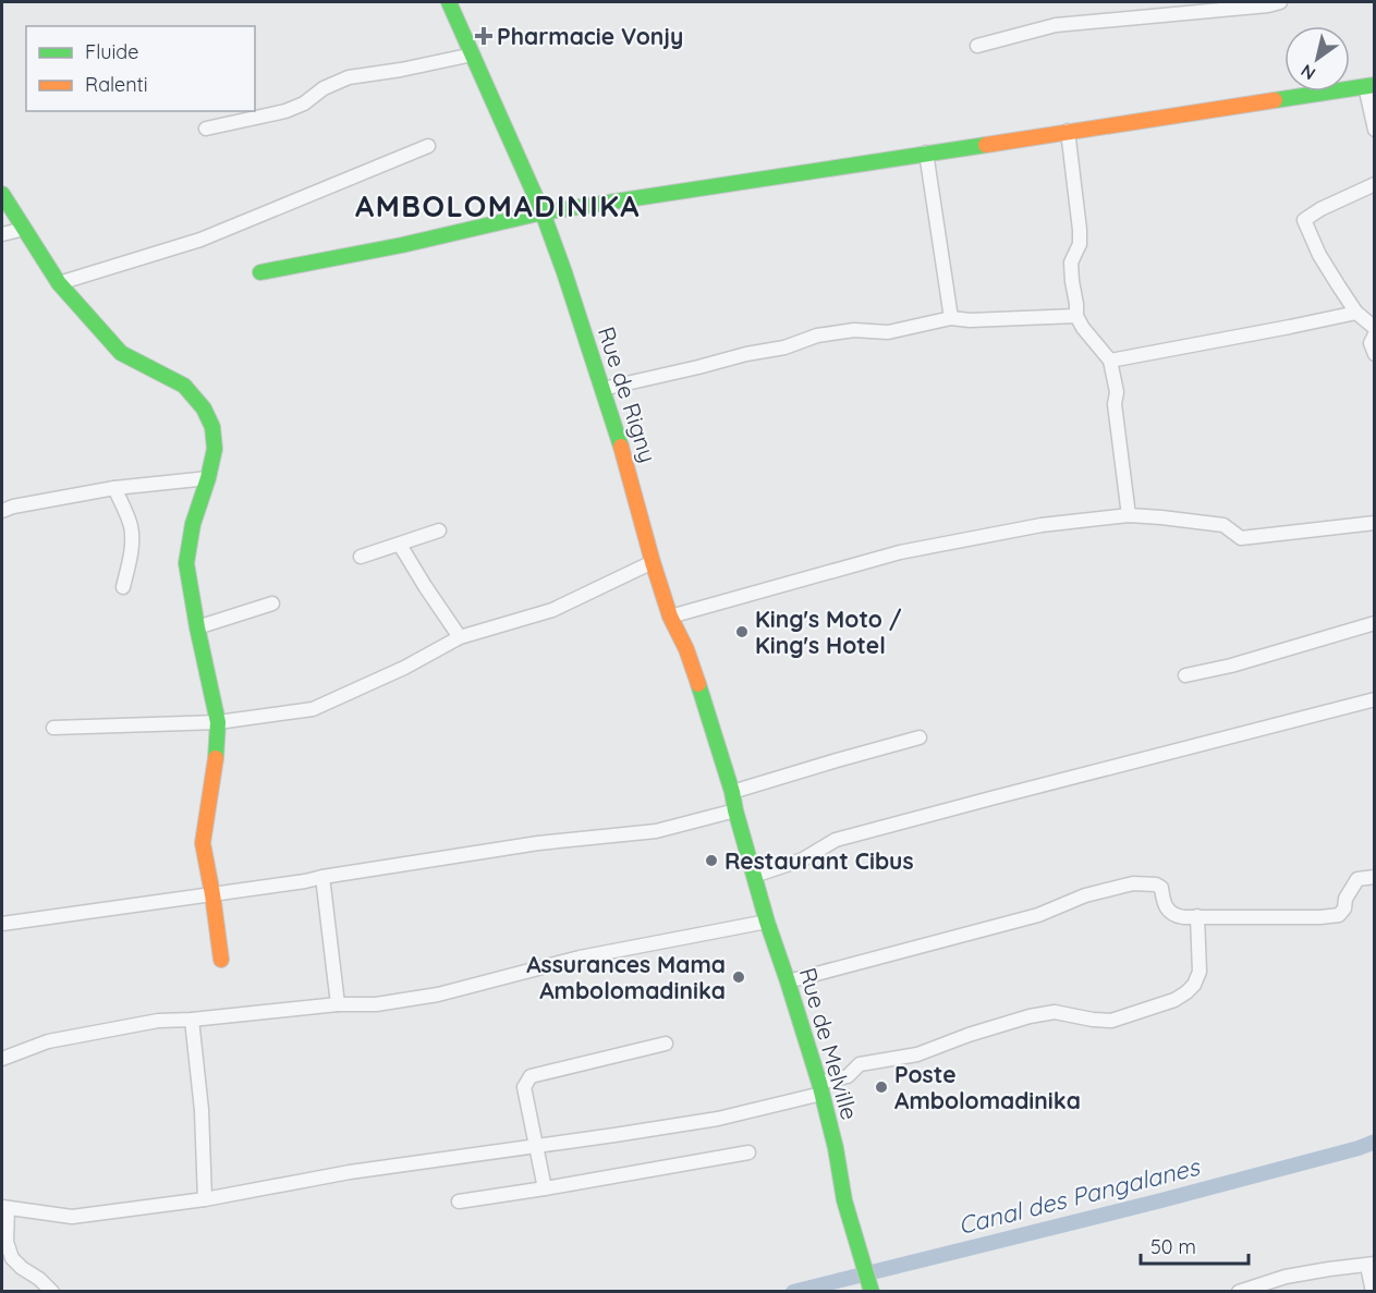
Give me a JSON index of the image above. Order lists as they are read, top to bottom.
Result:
{
  "streets": {
    "street": ["Rue de Rigny", "Rue de Melville"]
  },
  "crossings": [
    ["Rue de Rigny", "Rue de Melville"]
  ],
  "districts": ["AMBOLOMADINIKA"],
  "water": ["Canal des Pangalanes"],
  "places": {
    "health": ["Pharmacie Vonjy"],
    "other": [
      "King's Moto / King's Hotel",
      "Restaurant Cibus",
      "Assurances Mama Ambolomadinika",
      "Poste Ambolomadinika"
    ]
  },
  "legend": ["Fluide", "Ralenti"],
  "scale_bar": "50 m",
  "north": "bottom left"
}
